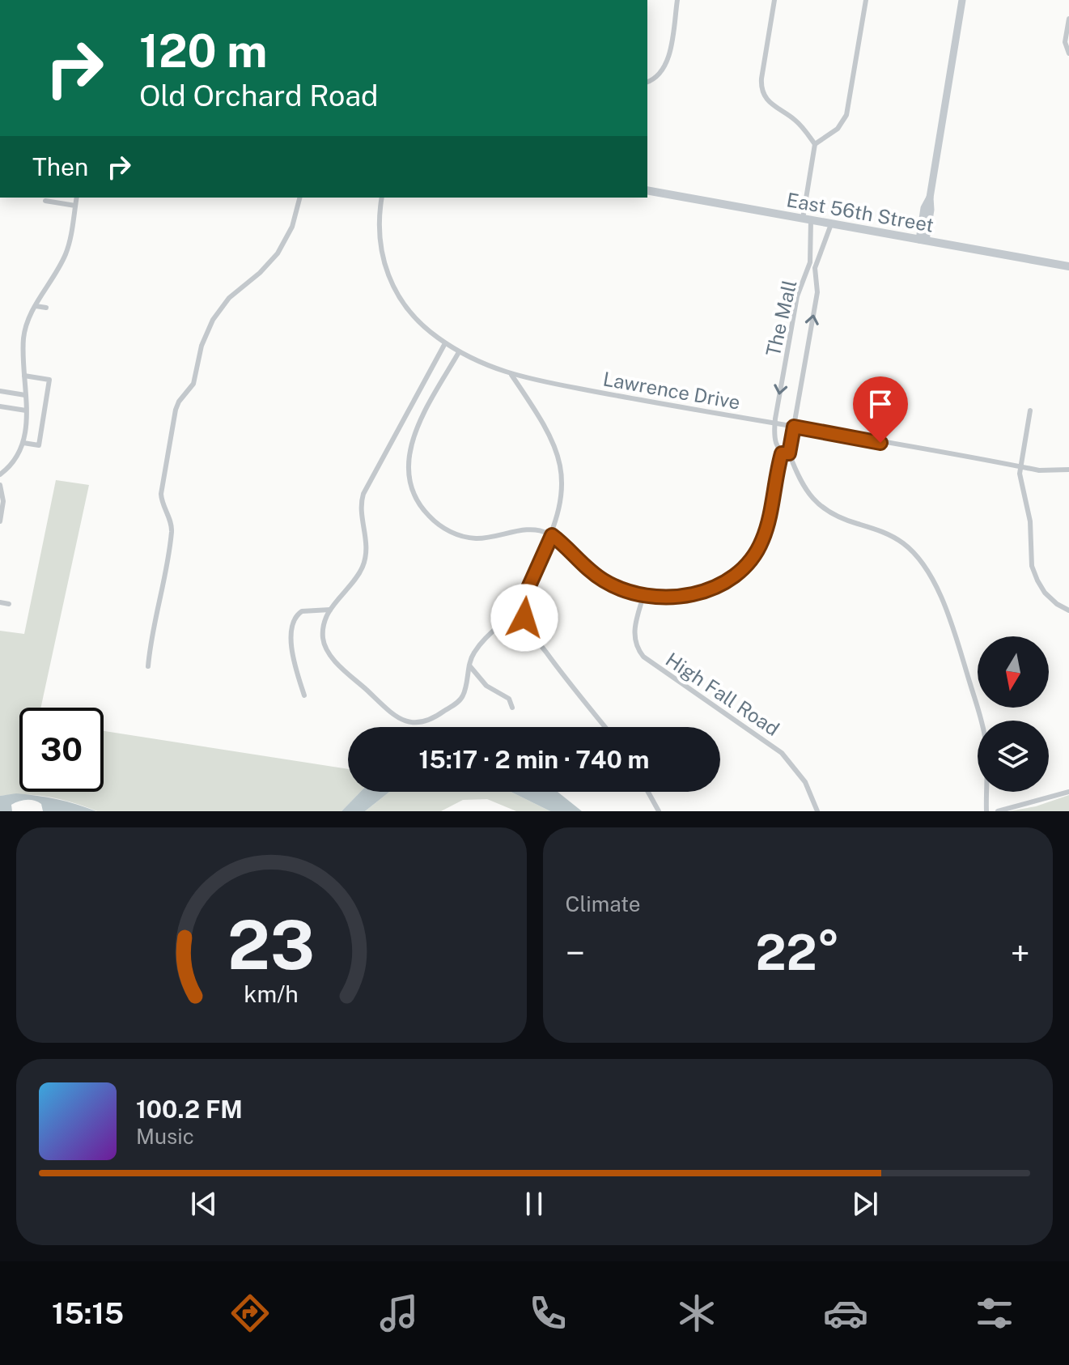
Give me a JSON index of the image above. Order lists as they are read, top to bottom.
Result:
{
  "streets": {
    "main road": ["East 56th Street"],
    "street": ["The Mall", "Lawrence Drive", "High Fall Road"]
  },
  "crossings": [
    ["East 56th Street", "The Mall"],
    ["The Mall", "Lawrence Drive"]
  ],
  "north": "bottom",
  "page": {
    "turn": ["120 m", "Old Orchard Road"],
    "then": "Then",
    "limit": "30",
    "trip": "15:17 · 2 min · 740 m",
    "tile": "Climate",
    "heat": ["−", "22°", "+"],
    "song": ["100.2 FM", "Music"],
    "tabs": "15:15",
    "gauge": ["23", "km/h"]
  }
}
